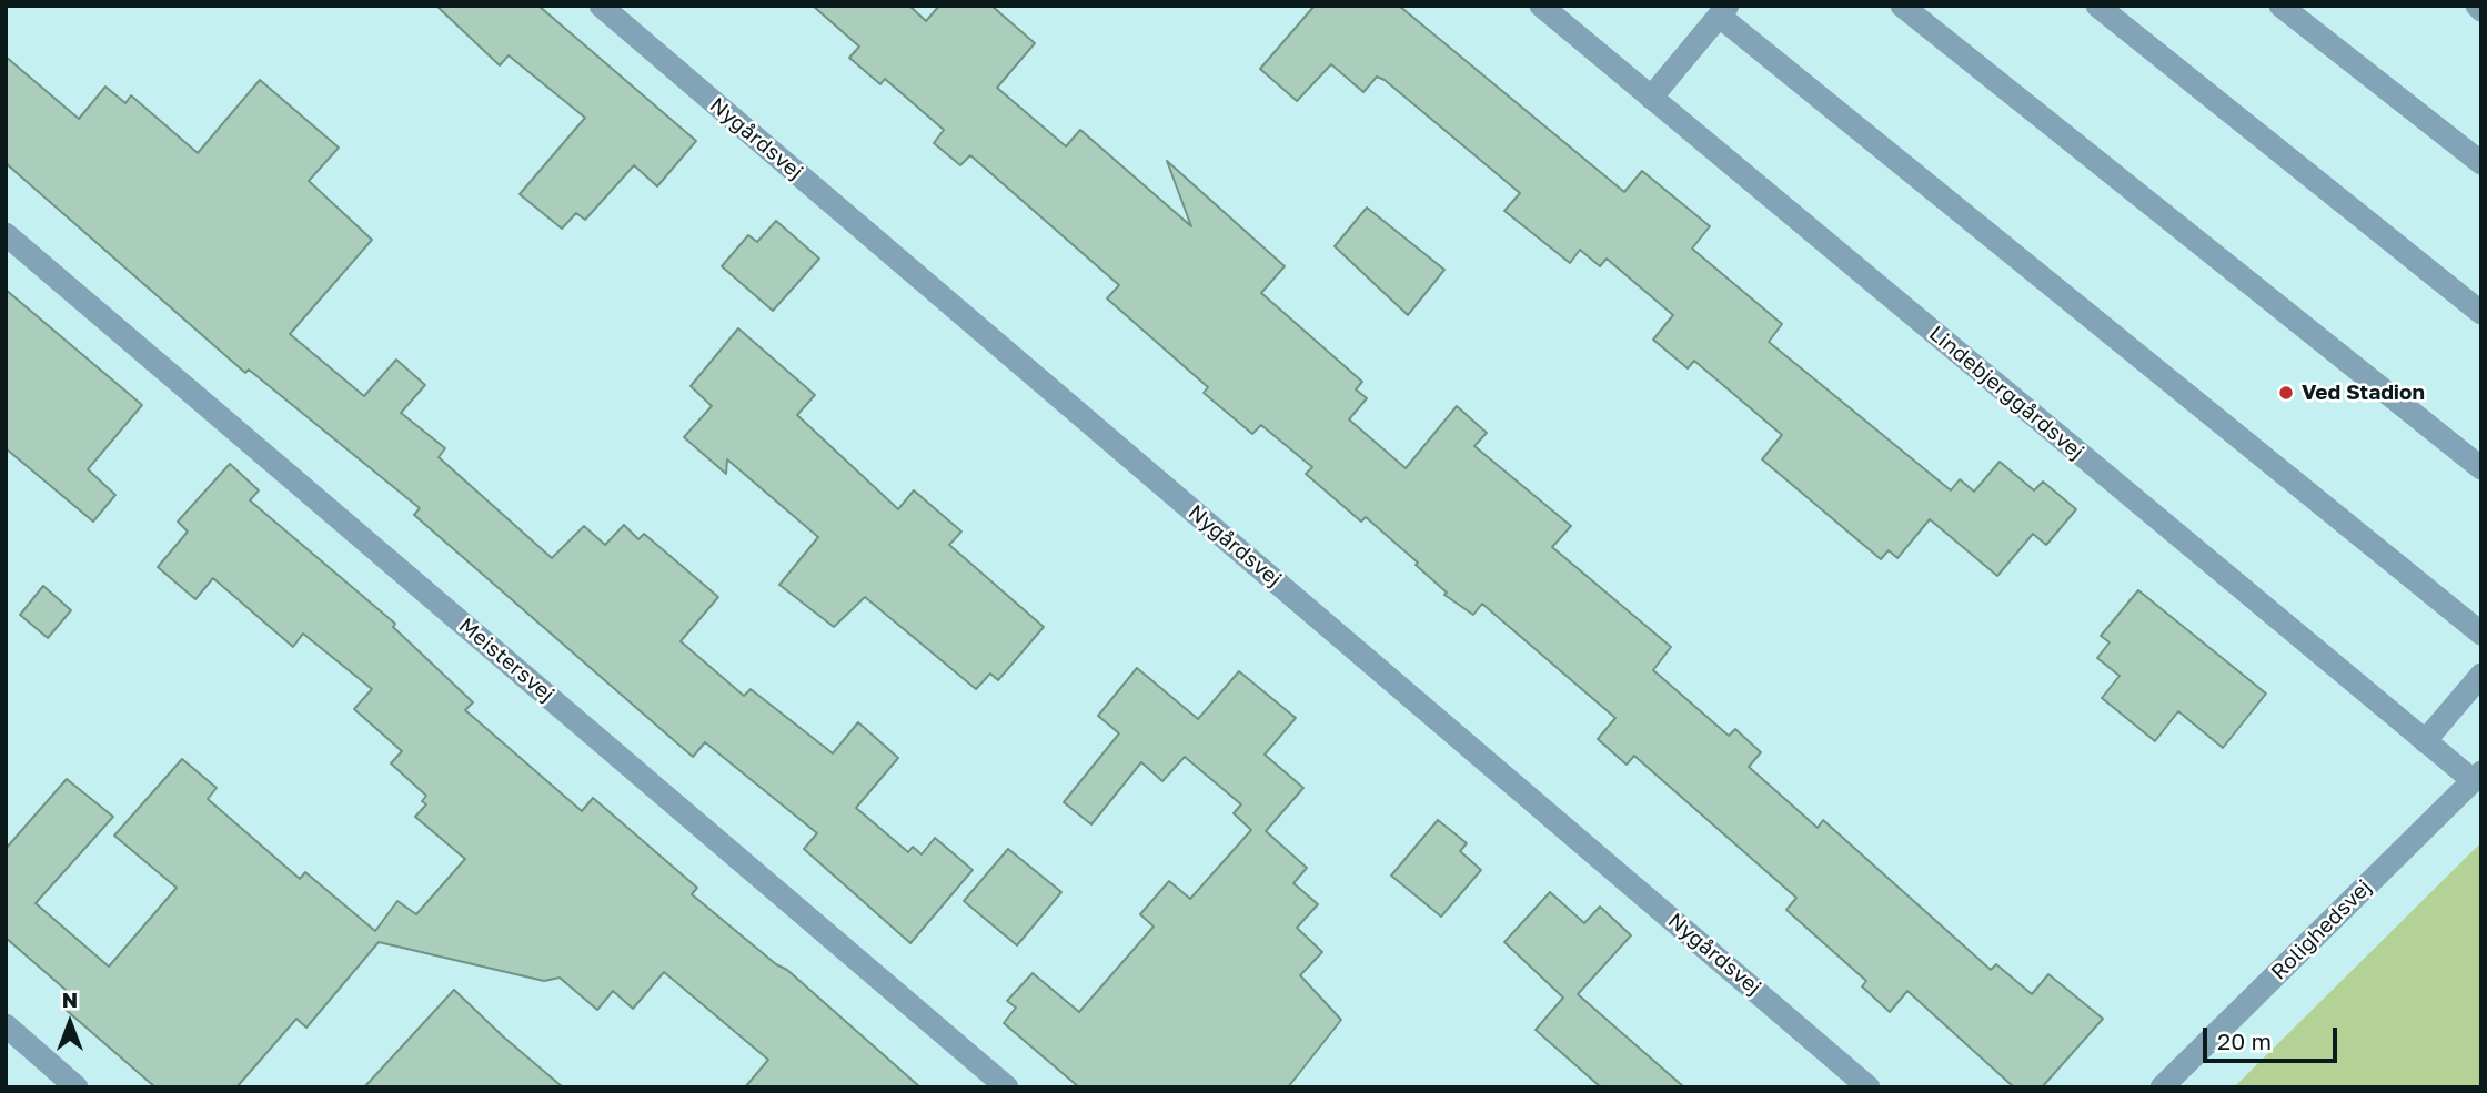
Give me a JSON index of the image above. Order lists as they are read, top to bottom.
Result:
{
  "streets": {
    "street": [
      "Nygårdsvej",
      "Lindebjerggårdsvej",
      "Meistersvej",
      "Rolighedsvej"
    ]
  },
  "crossings": [
    ["Lindebjerggårdsvej", "Rolighedsvej"]
  ],
  "places": ["Ved Stadion"],
  "scale_bar": "20 m",
  "north": "top"
}
